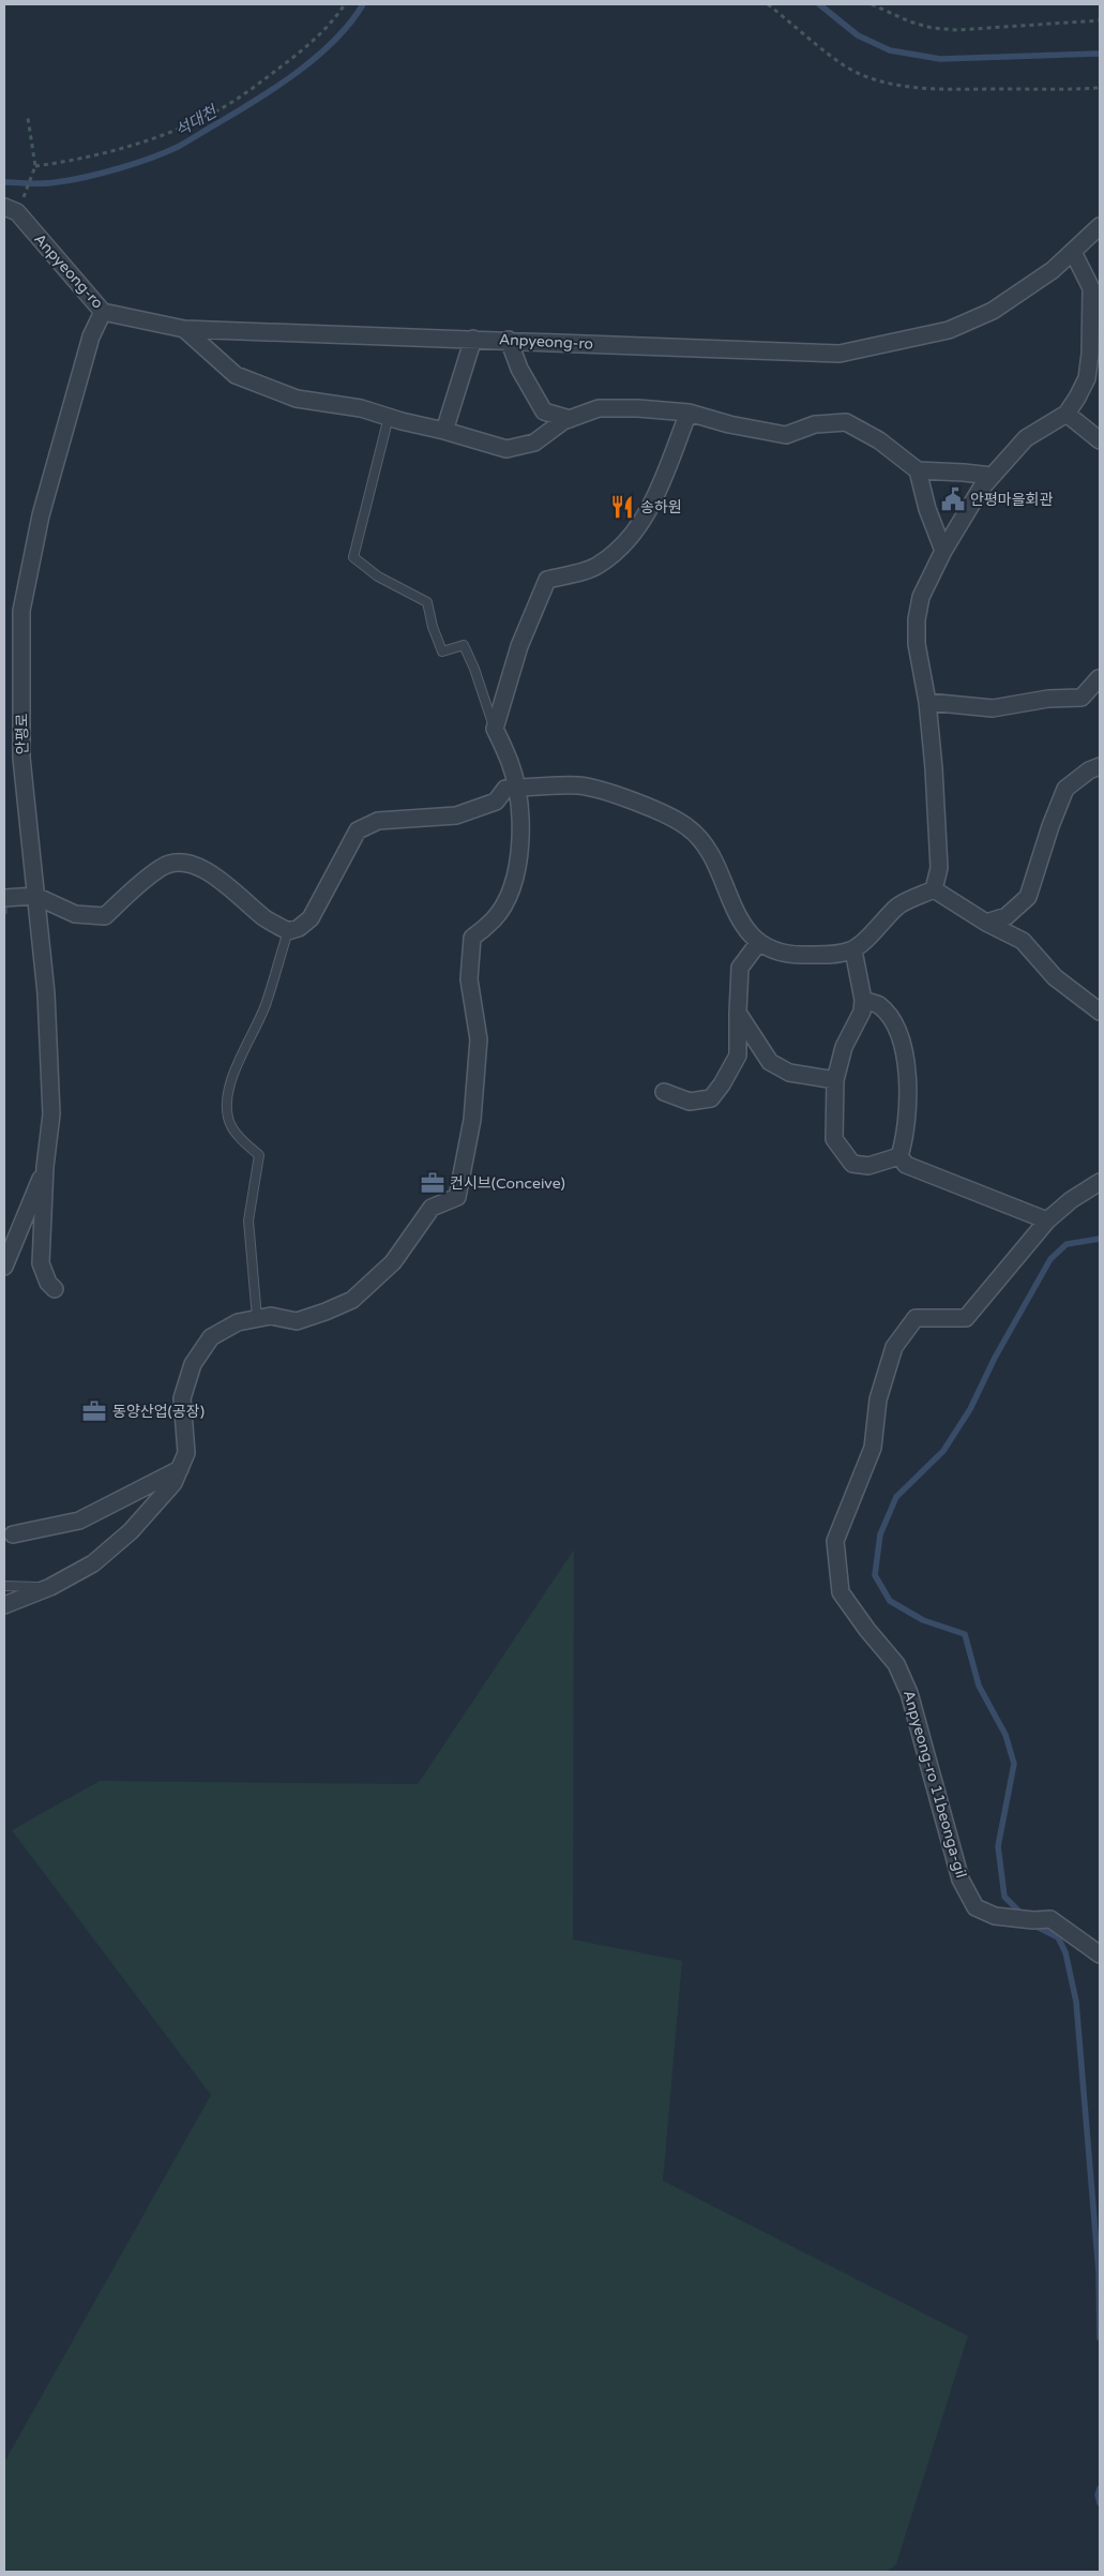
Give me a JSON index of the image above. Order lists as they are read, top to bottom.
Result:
{
  "streets": {
    "street": ["Anpyeong-ro", "안평로", "Anpyeong-ro 11beonga-gil"]
  },
  "crossings": [
    ["Anpyeong-ro", "안평로"]
  ],
  "water": ["석대천"],
  "places": {
    "public building": ["안평마을회관"],
    "restaurant": ["송하원"],
    "office": ["컨시브(Conceive)", "동양산업(공장)"]
  }
}
